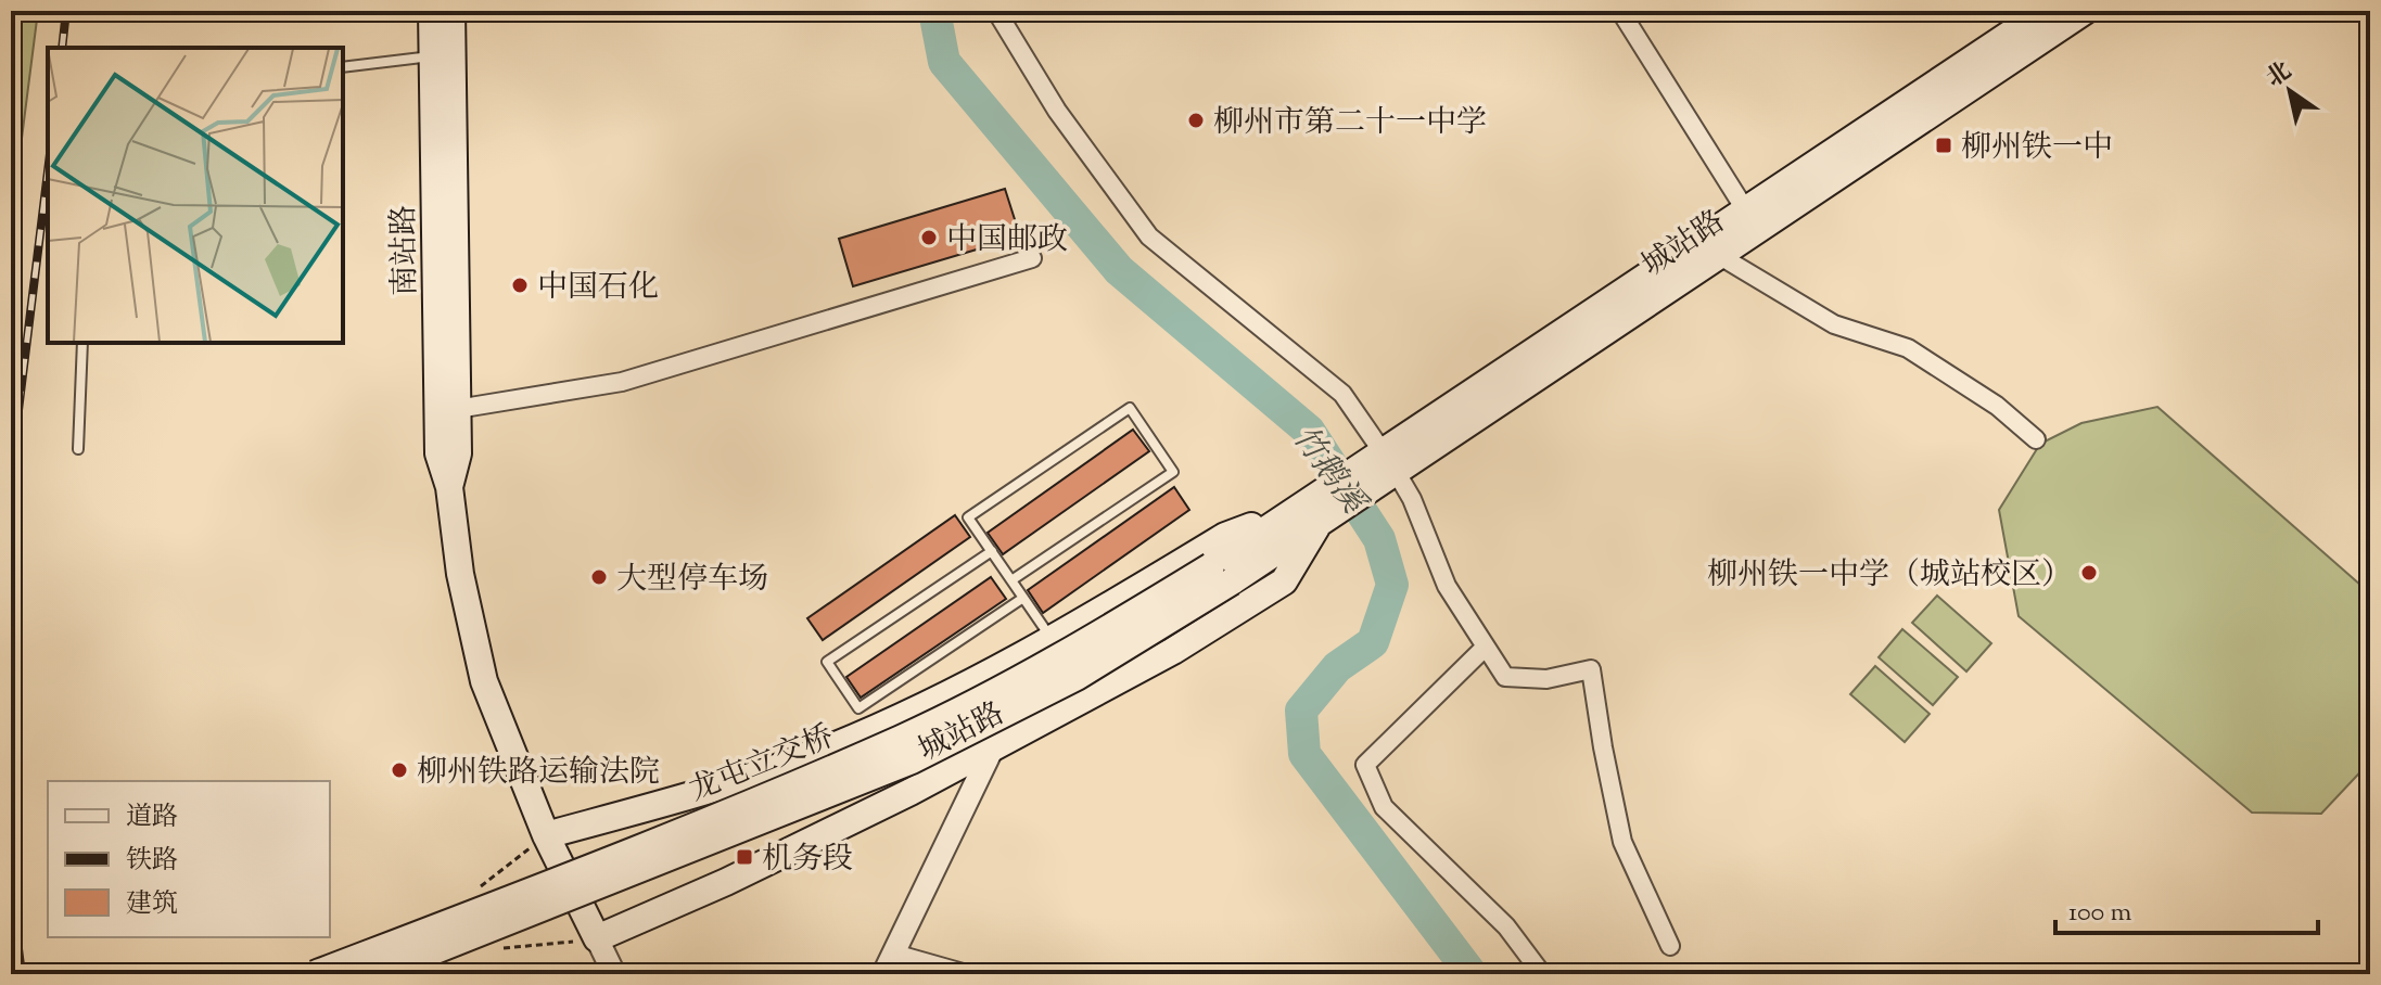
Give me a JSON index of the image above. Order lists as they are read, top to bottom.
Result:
{
  "streets": {
    "main road": ["城站路", "南站路", "龙屯立交桥"]
  },
  "crossings": [
    ["城站路", "南站路"],
    ["城站路", "龙屯立交桥"]
  ],
  "water": ["竹鹅溪"],
  "places": {
    "other": [
      "柳州市第二十一中学",
      "中国邮政",
      "中国石化",
      "柳州铁一中学（城站校区）",
      "大型停车场",
      "柳州铁路运输法院"
    ],
    "transit": ["柳州铁一中", "机务段"]
  },
  "legend": ["道路", "铁路", "建筑"],
  "scale_bar": "100 m",
  "north": "top left"
}
